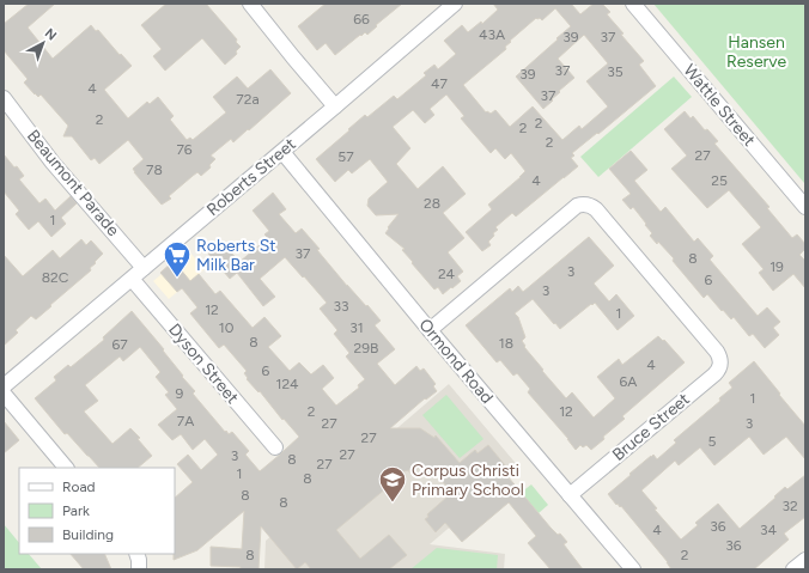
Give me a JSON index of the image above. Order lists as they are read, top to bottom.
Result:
{
  "streets": {
    "street": [
      "Wattle Street",
      "Roberts Street",
      "Beaumont Parade",
      "Ormond Road",
      "Dyson Street",
      "Bruce Street"
    ]
  },
  "crossings": [
    ["Roberts Street", "Beaumont Parade"],
    ["Roberts Street", "Ormond Road"],
    ["Roberts Street", "Dyson Street"],
    ["Ormond Road", "Bruce Street"]
  ],
  "parks": ["Hansen Reserve"],
  "places": {
    "supermarket": ["Roberts St Milk Bar"],
    "school or university": ["Corpus Christi Primary School"]
  },
  "house_numbers": [
    "66",
    "43A",
    "39",
    "37",
    "37",
    "35",
    "39",
    "47",
    "4",
    "37",
    "72a",
    "2",
    "2",
    "2",
    "2",
    "76",
    "27",
    "57",
    "78",
    "4",
    "25",
    "28",
    "1",
    "37",
    "8",
    "19",
    "3",
    "24",
    "82C",
    "6",
    "3",
    "33",
    "12",
    "1",
    "10",
    "31",
    "8",
    "18",
    "67",
    "29B",
    "4",
    "6",
    "6A",
    "124",
    "9",
    "1",
    "2",
    "12",
    "7A",
    "27",
    "3",
    "27",
    "5",
    "27",
    "3",
    "8",
    "27",
    "1",
    "8",
    "8",
    "8",
    "32",
    "36",
    "4",
    "34",
    "36",
    "8",
    "2"
  ],
  "legend": ["Road", "Park", "Building"],
  "north": "top right"
}
